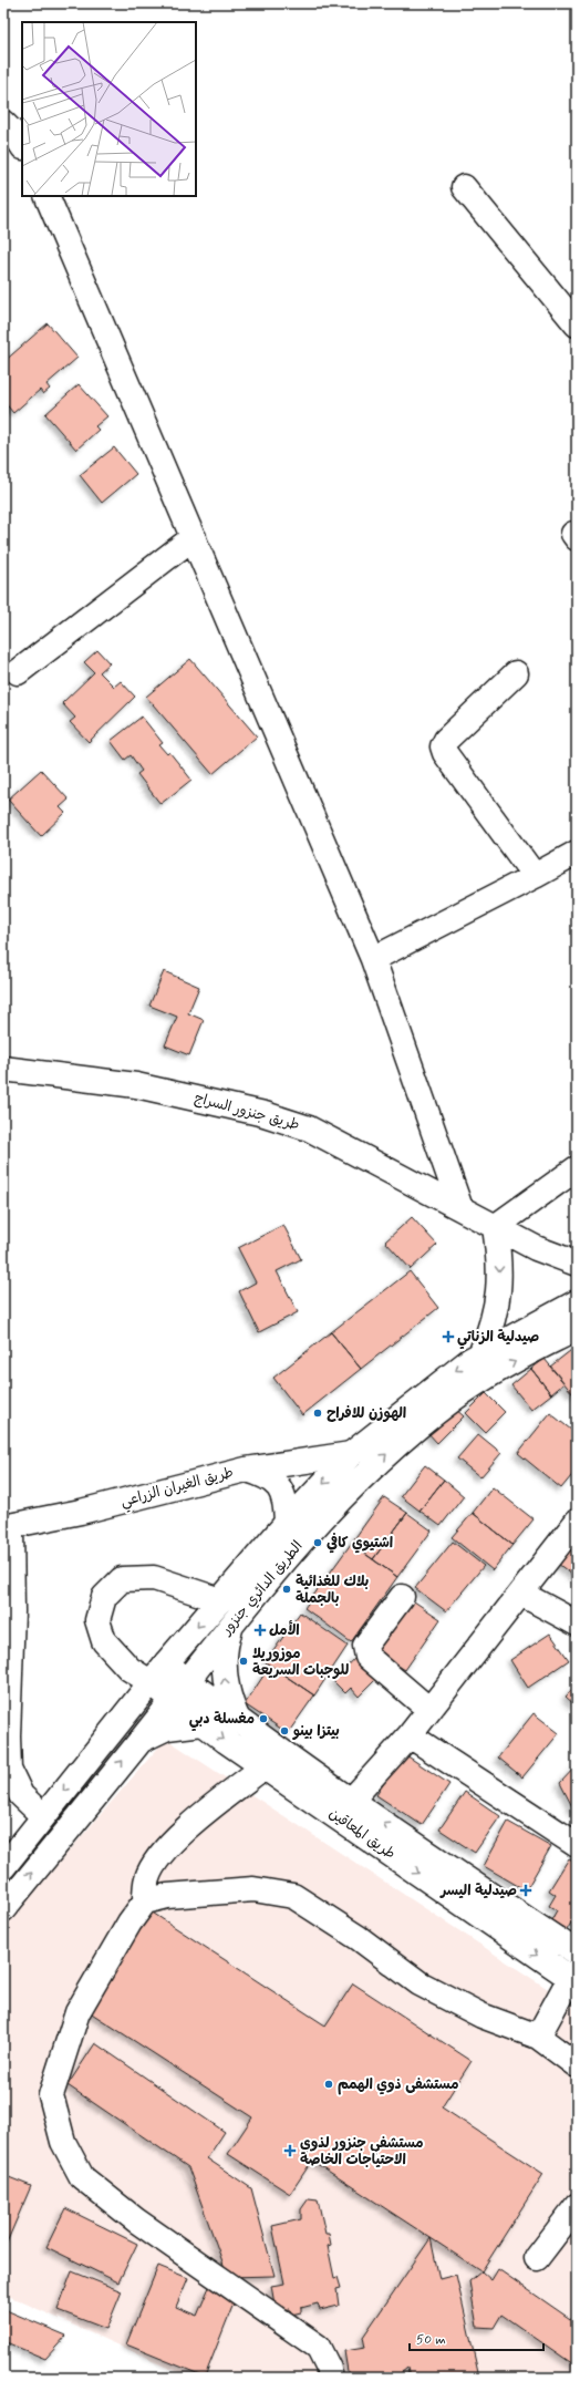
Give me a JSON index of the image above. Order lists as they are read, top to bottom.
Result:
{
  "streets": {
    "street": [
      "طريق جنزور السراج",
      "طريق الغيران الزراعي",
      "الطريق الدائري جنزور",
      "طريق المعاقين"
    ]
  },
  "crossings": [
    ["طريق الغيران الزراعي", "الطريق الدائري جنزور"],
    ["الطريق الدائري جنزور", "طريق المعاقين"]
  ],
  "places": {
    "health": [
      "صيدلية الزناتي",
      "الأمل",
      "صيدلية اليسر",
      "مستشفي جنزور لذوي الاحتياجات الخاصة"
    ],
    "other": [
      "الهوزن للافراح",
      "اشتيوي كافي",
      "بلاك للغذائية بالجملة",
      "موزوريلا للوجبات السريعة",
      "مغسلة دبي",
      "بيتزا بينو",
      "مستشفى ذوي الهمم"
    ]
  },
  "scale_bar": "50 m"
}
